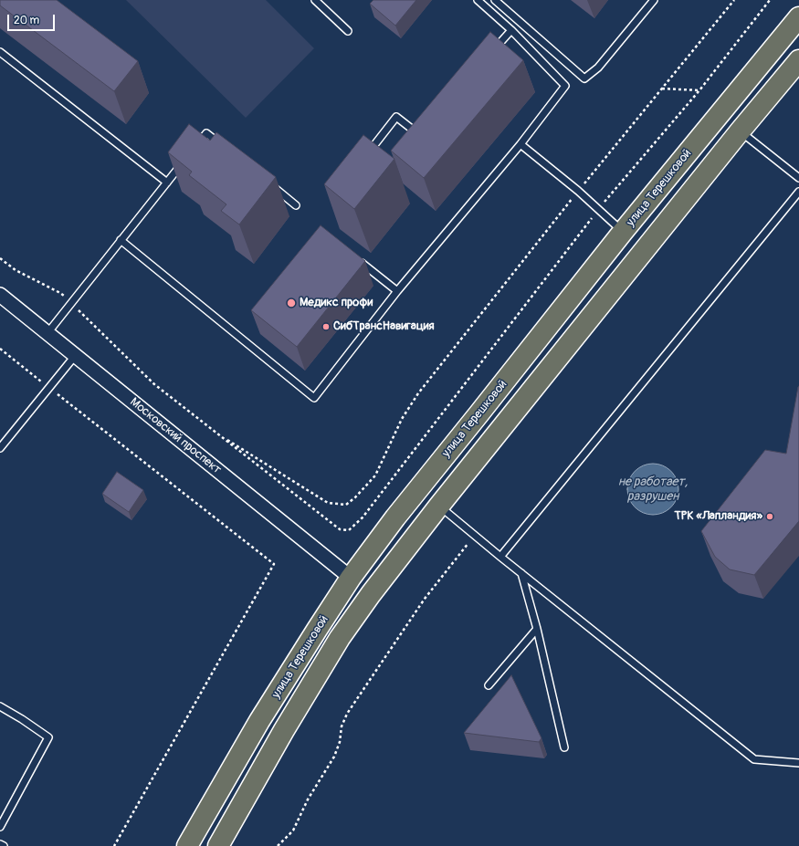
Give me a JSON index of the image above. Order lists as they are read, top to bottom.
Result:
{
  "streets": {
    "main road": ["улица Терешковой"],
    "street": ["Московский проспект"]
  },
  "crossings": [
    ["улица Терешковой", "Московский проспект"]
  ],
  "water": ["не работает, разрушен"],
  "places": ["Медикс профи", "СибТрансНавигация", "ТРК «Лапландия»"],
  "scale_bar": "20 m"
}
